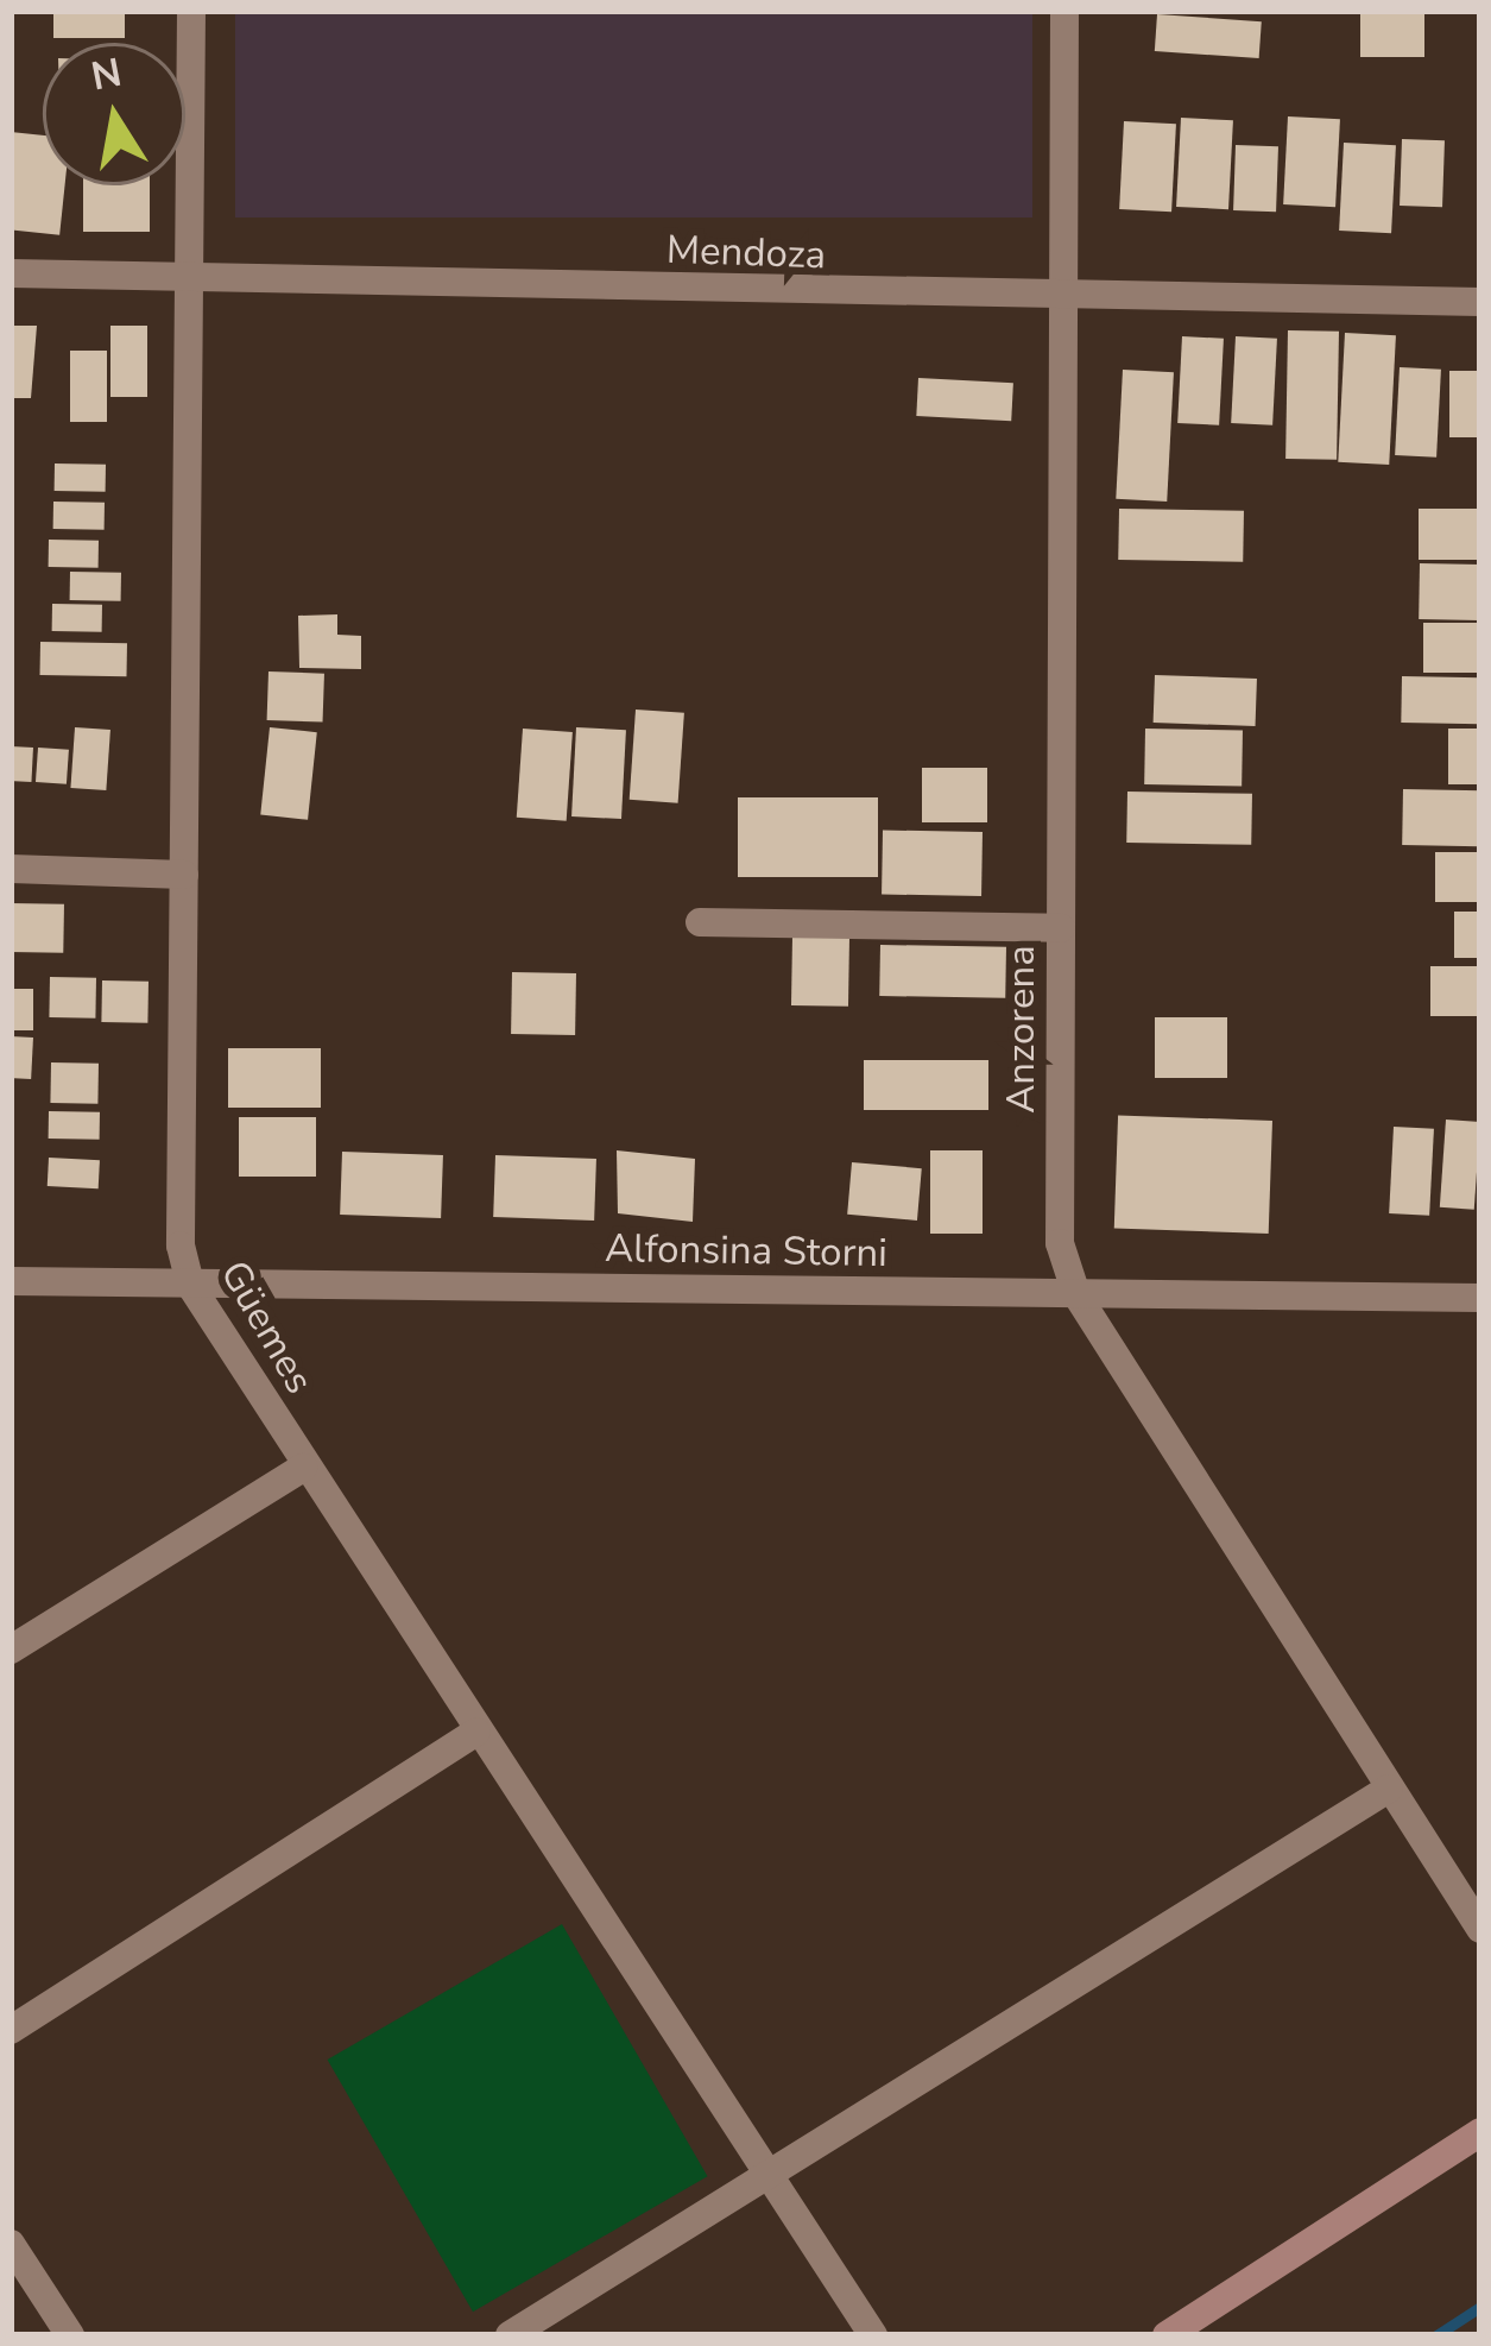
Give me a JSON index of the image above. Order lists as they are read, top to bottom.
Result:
{
  "streets": {
    "street": [
      "Mendoza",
      "Anzorena",
      "Alfonsina Storni",
      "Güemes"
    ]
  },
  "crossings": [
    ["Mendoza", "Anzorena"],
    ["Mendoza", "Güemes"],
    ["Anzorena", "Alfonsina Storni"],
    ["Alfonsina Storni", "Güemes"]
  ],
  "north": "top"
}
